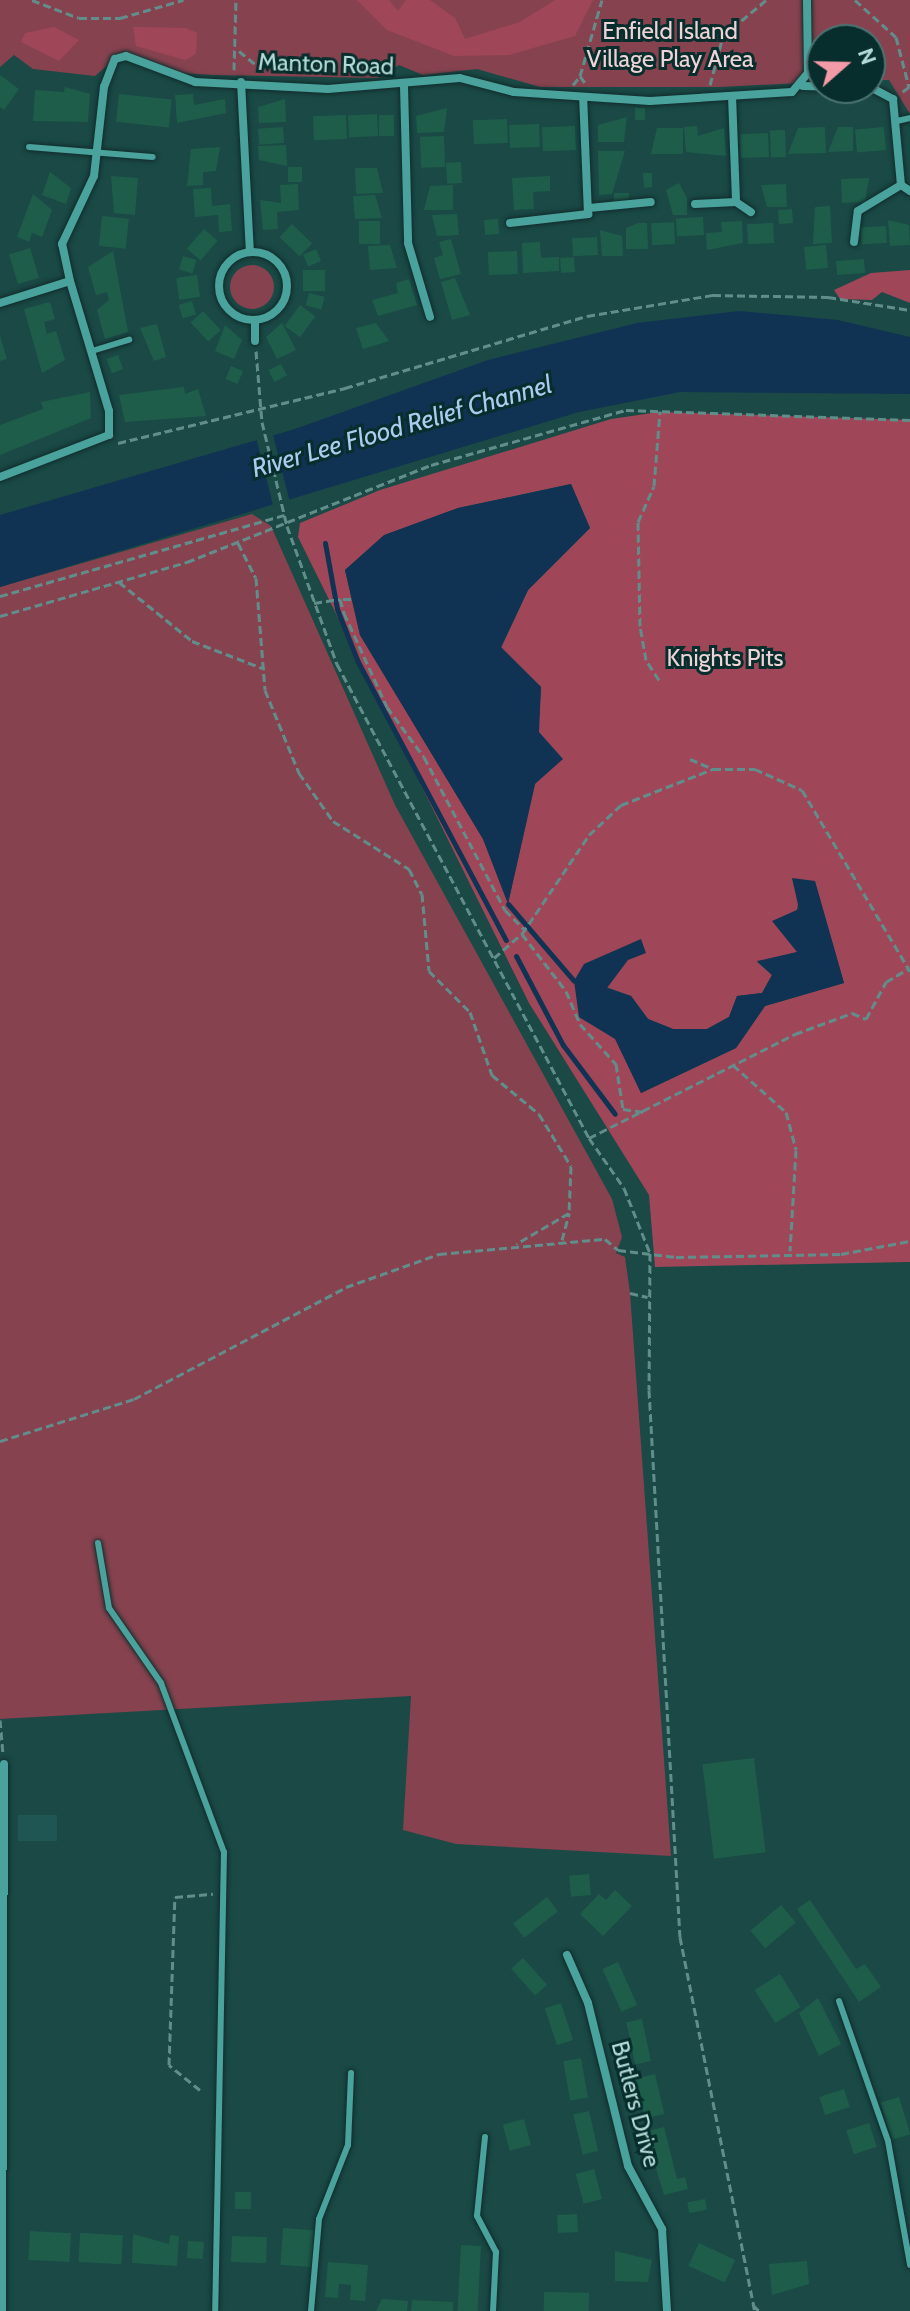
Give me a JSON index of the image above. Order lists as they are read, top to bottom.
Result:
{
  "streets": {
    "street": ["Manton Road", "Butlers Drive"]
  },
  "water": ["River Lee Flood Relief Channel"],
  "parks": ["Enfield Island Village Play Area", "Knights Pits"],
  "north": "right"
}
